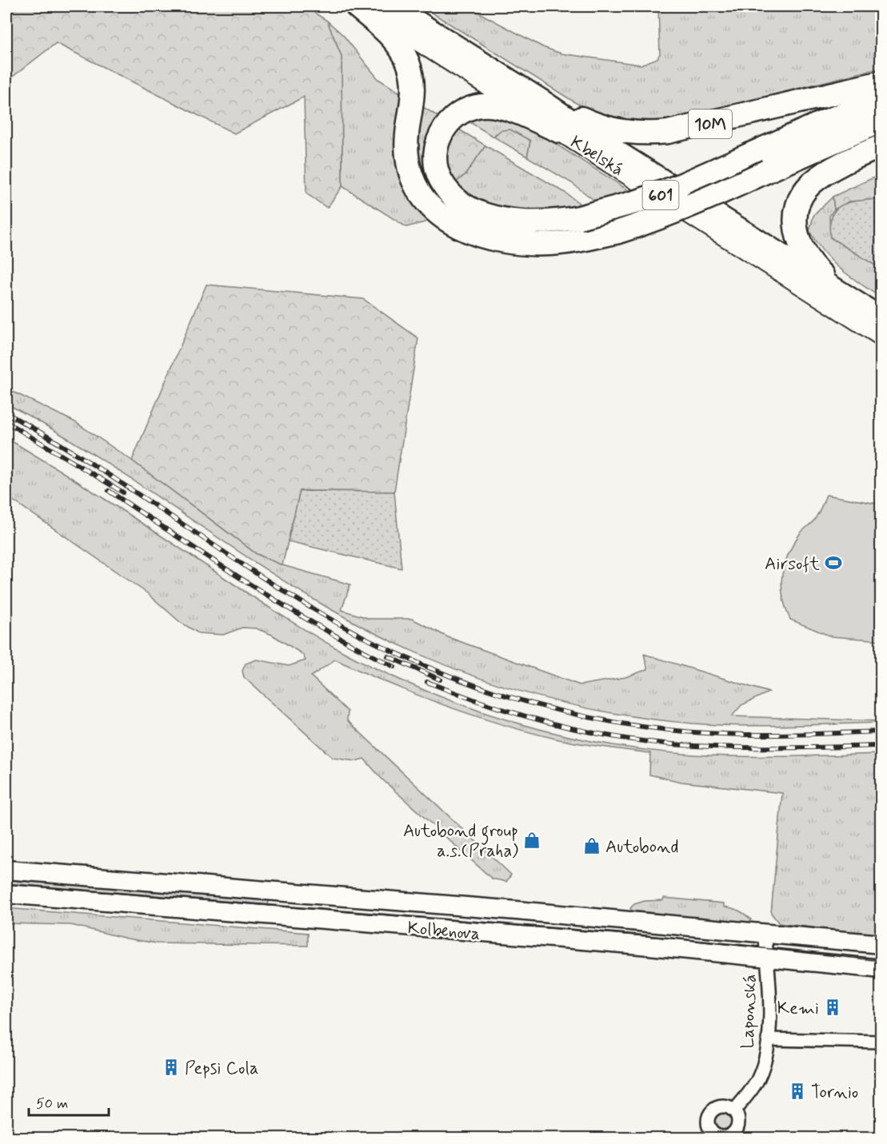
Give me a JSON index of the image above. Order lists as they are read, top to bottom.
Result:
{
  "streets": {
    "highway": ["10M", "Kbelská", "601"],
    "main road": ["Kolbenova"],
    "street": ["Laponská"]
  },
  "crossings": [
    ["10M", "Kbelská"],
    ["Kolbenova", "Laponská"]
  ],
  "places": {
    "sports": ["Airsoft"],
    "shop": ["Autobond group a.s.(Praha)", "Autobond"],
    "building": ["Kemi", "Pepsi Cola", "Tornio"]
  },
  "scale_bar": "50 m"
}
